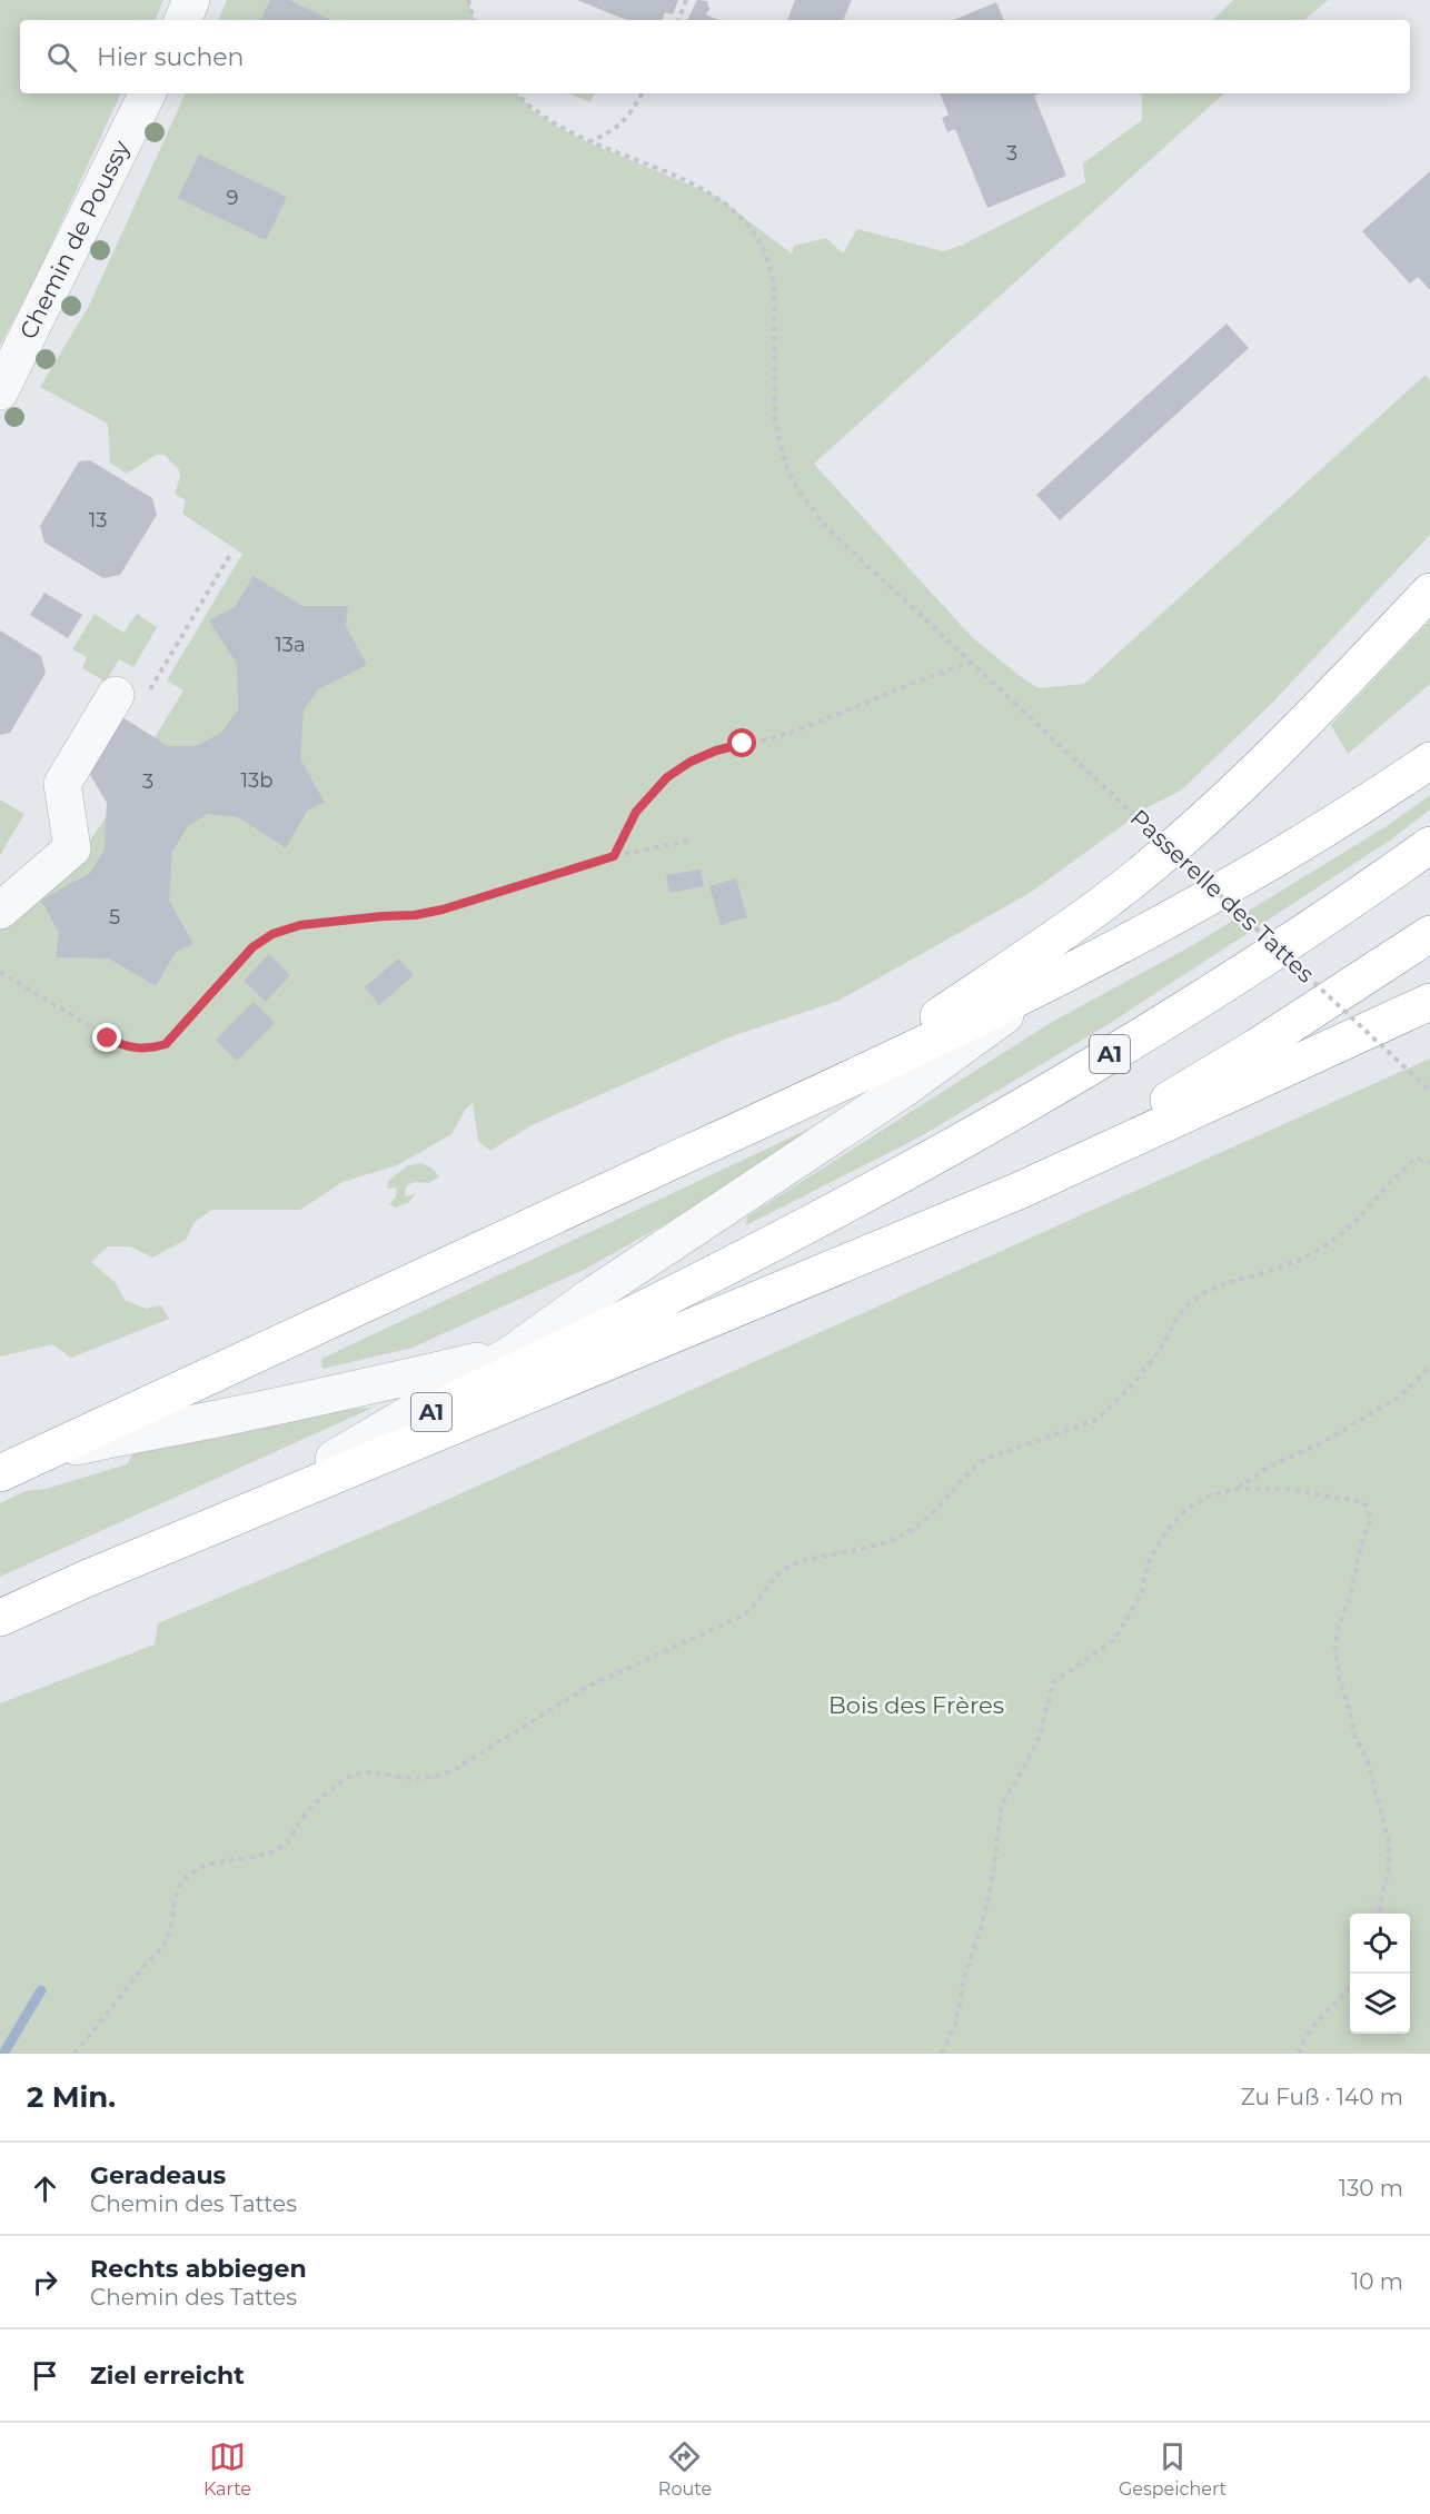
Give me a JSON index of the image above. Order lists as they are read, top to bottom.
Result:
{
  "streets": {
    "highway": ["A1"],
    "street": ["Chemin de Poussy"],
    "path": ["Passerelle des Tattes"]
  },
  "parks": ["Bois des Frères"],
  "house_numbers": [
    "3",
    "9",
    "13",
    "13a",
    "13b",
    "3",
    "5"
  ],
  "page": {
    "search": "Hier suchen",
    "heading": ["2 Min.", "Zu Fuß · 140 m"],
    "list": [
      ["Geradeaus", "Chemin des Tattes", "130 m"],
      ["Rechts abbiegen", "Chemin des Tattes", "10 m"],
      "Ziel erreicht"
    ],
    "nav": ["Karte", "Route", "Gespeichert"]
  }
}
